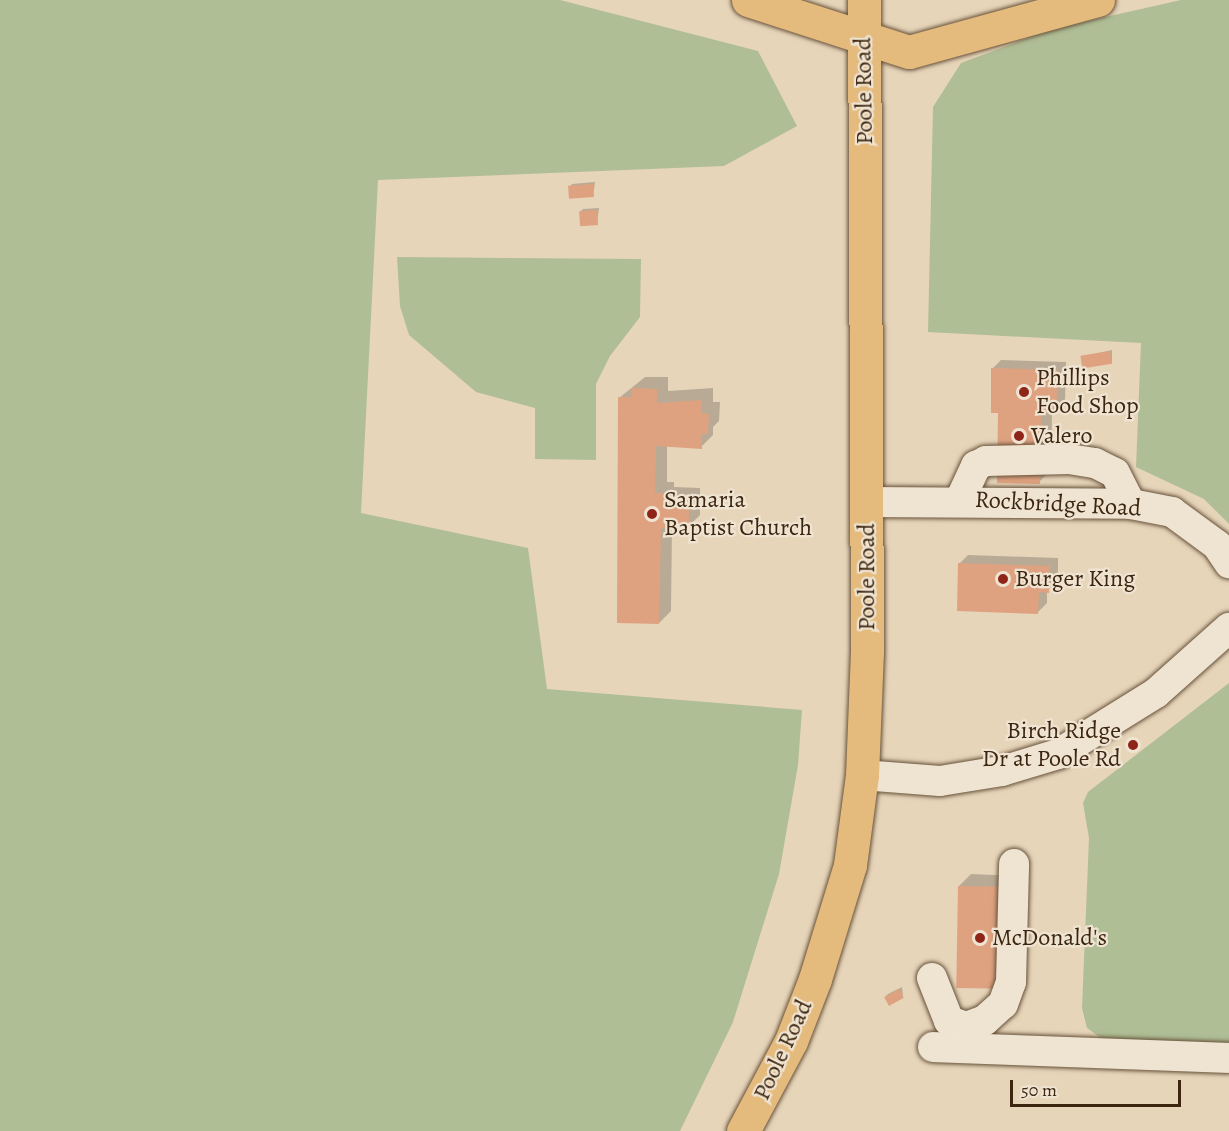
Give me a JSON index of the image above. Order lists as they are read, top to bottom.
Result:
{
  "streets": {
    "main road": ["Poole Road"],
    "street": ["Rockbridge Road"]
  },
  "crossings": [
    ["Poole Road", "Rockbridge Road"]
  ],
  "places": [
    "Phillips Food Shop",
    "Valero",
    "Samaria Baptist Church",
    "Burger King",
    "Birch Ridge Dr at Poole Rd",
    "McDonald's"
  ],
  "scale_bar": "50 m"
}
